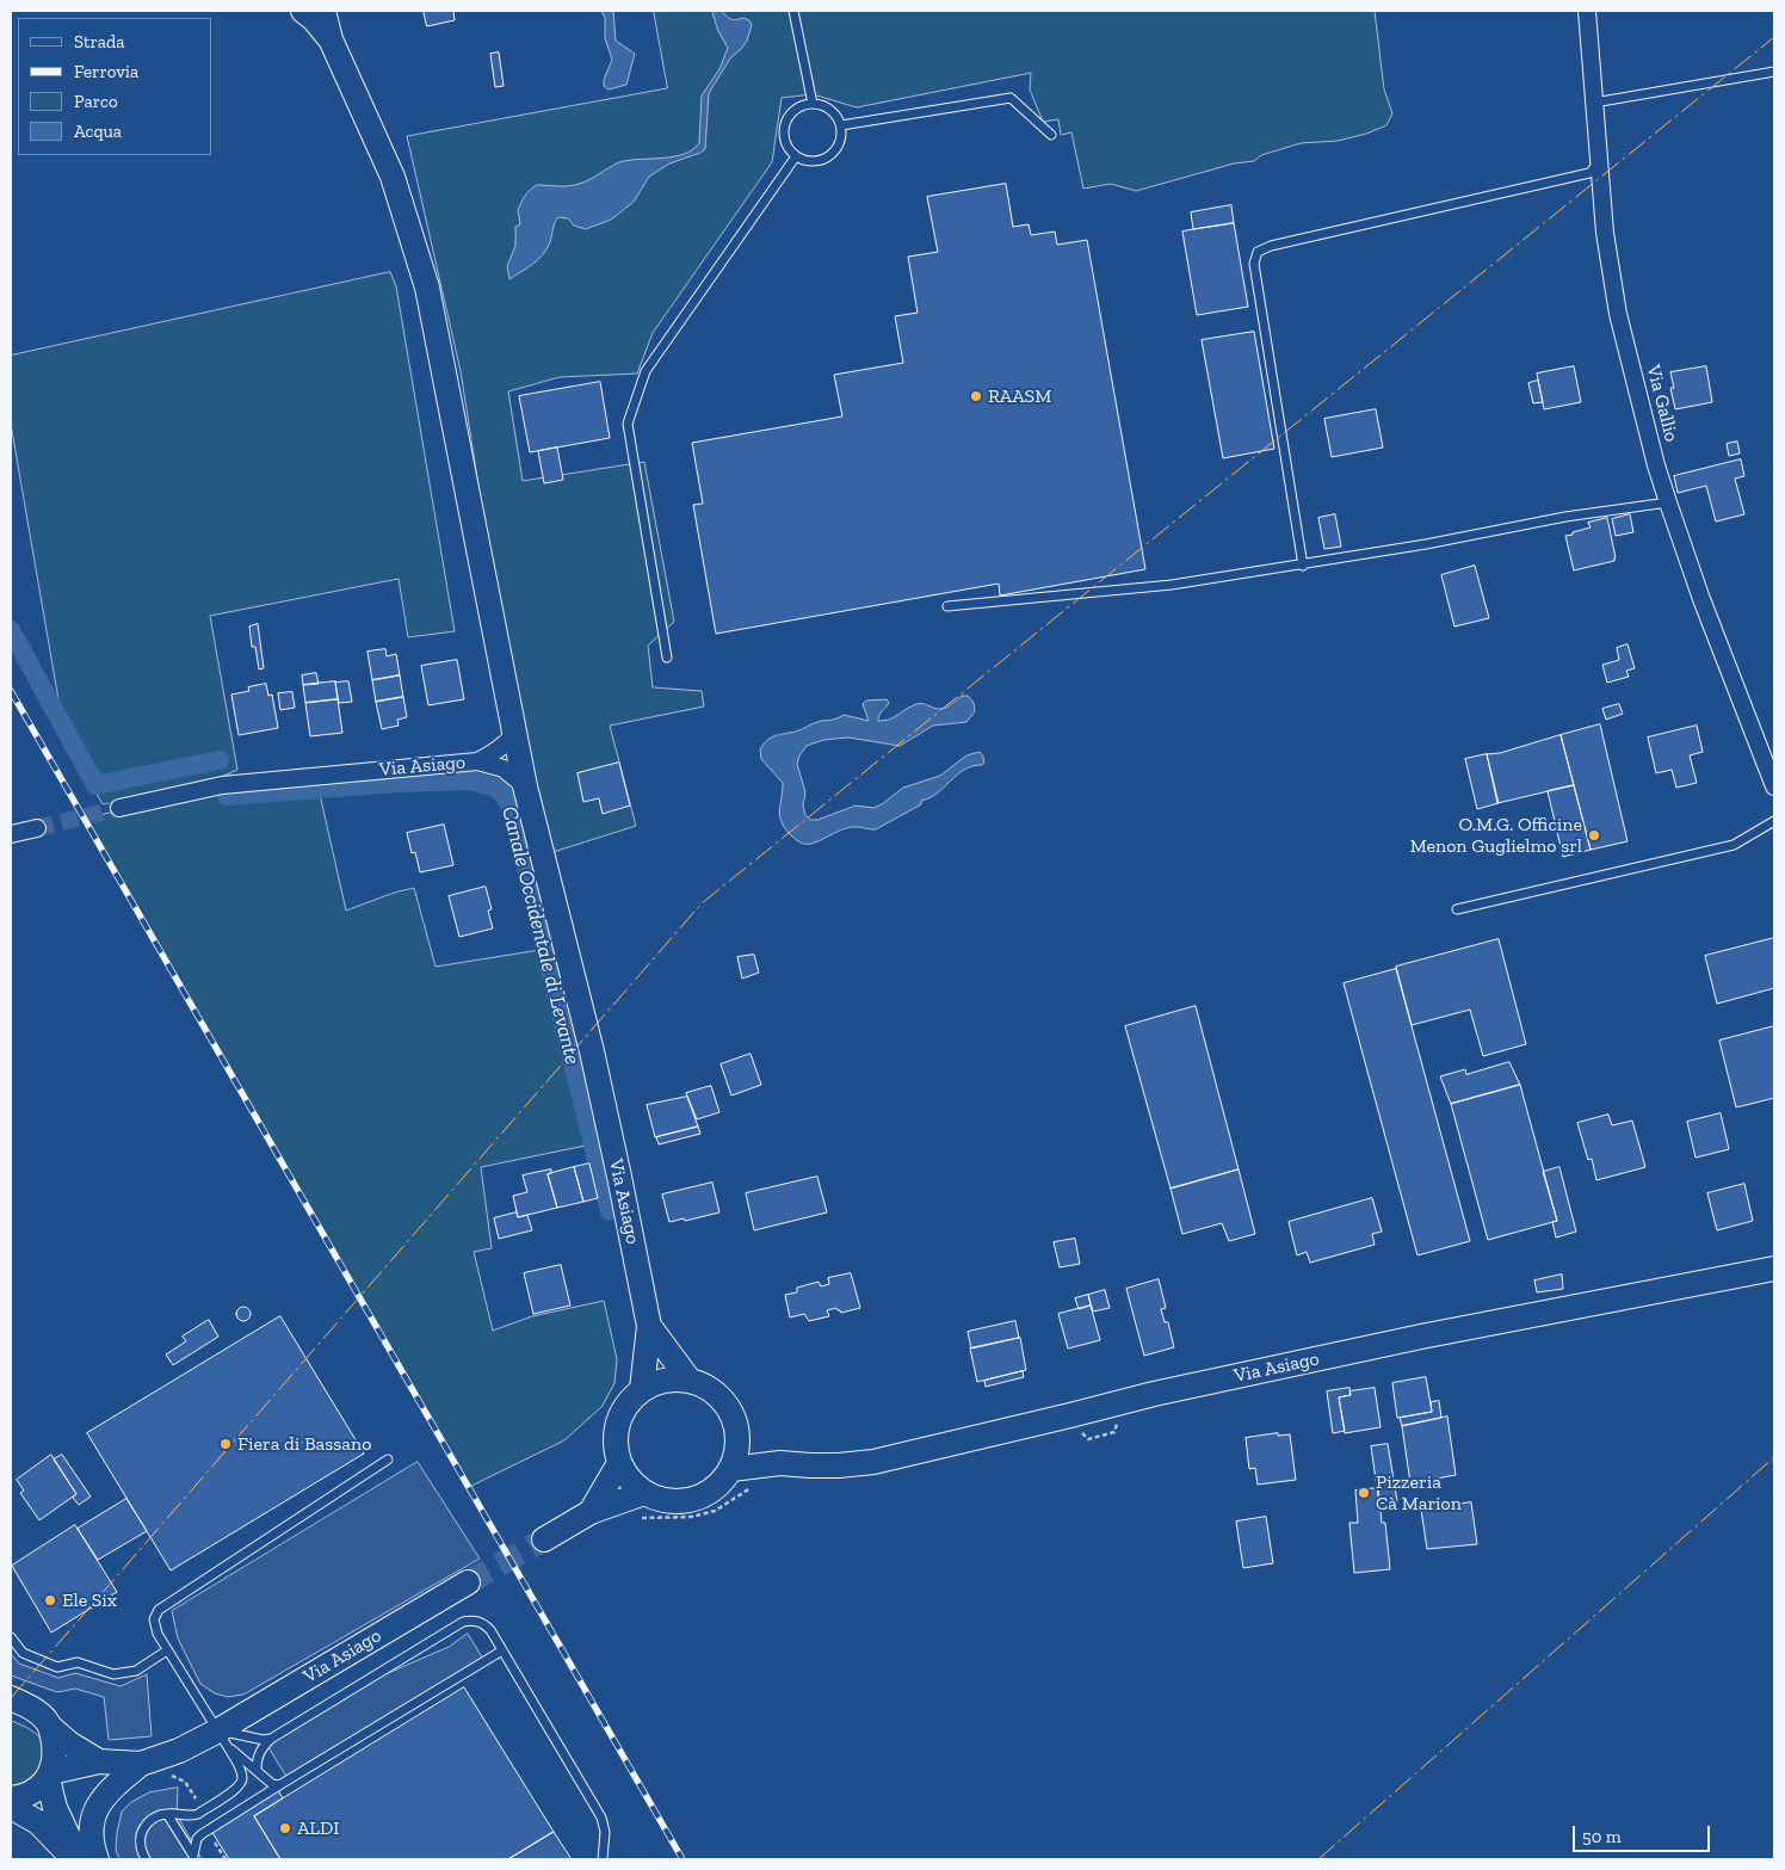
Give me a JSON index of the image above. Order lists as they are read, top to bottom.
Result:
{
  "streets": {
    "main road": ["Via Asiago"],
    "street": ["Via Gallio"]
  },
  "water": ["Canale Occidentale di Levante"],
  "places": [
    "RAASM",
    "O.M.G. Officine Menon Guglielmo srl",
    "Fiera di Bassano",
    "Pizzeria Cà Marion",
    "Ele Six",
    "ALDI"
  ],
  "legend": [
    "Strada",
    "Ferrovia",
    "Parco",
    "Acqua"
  ],
  "scale_bar": "50 m"
}
